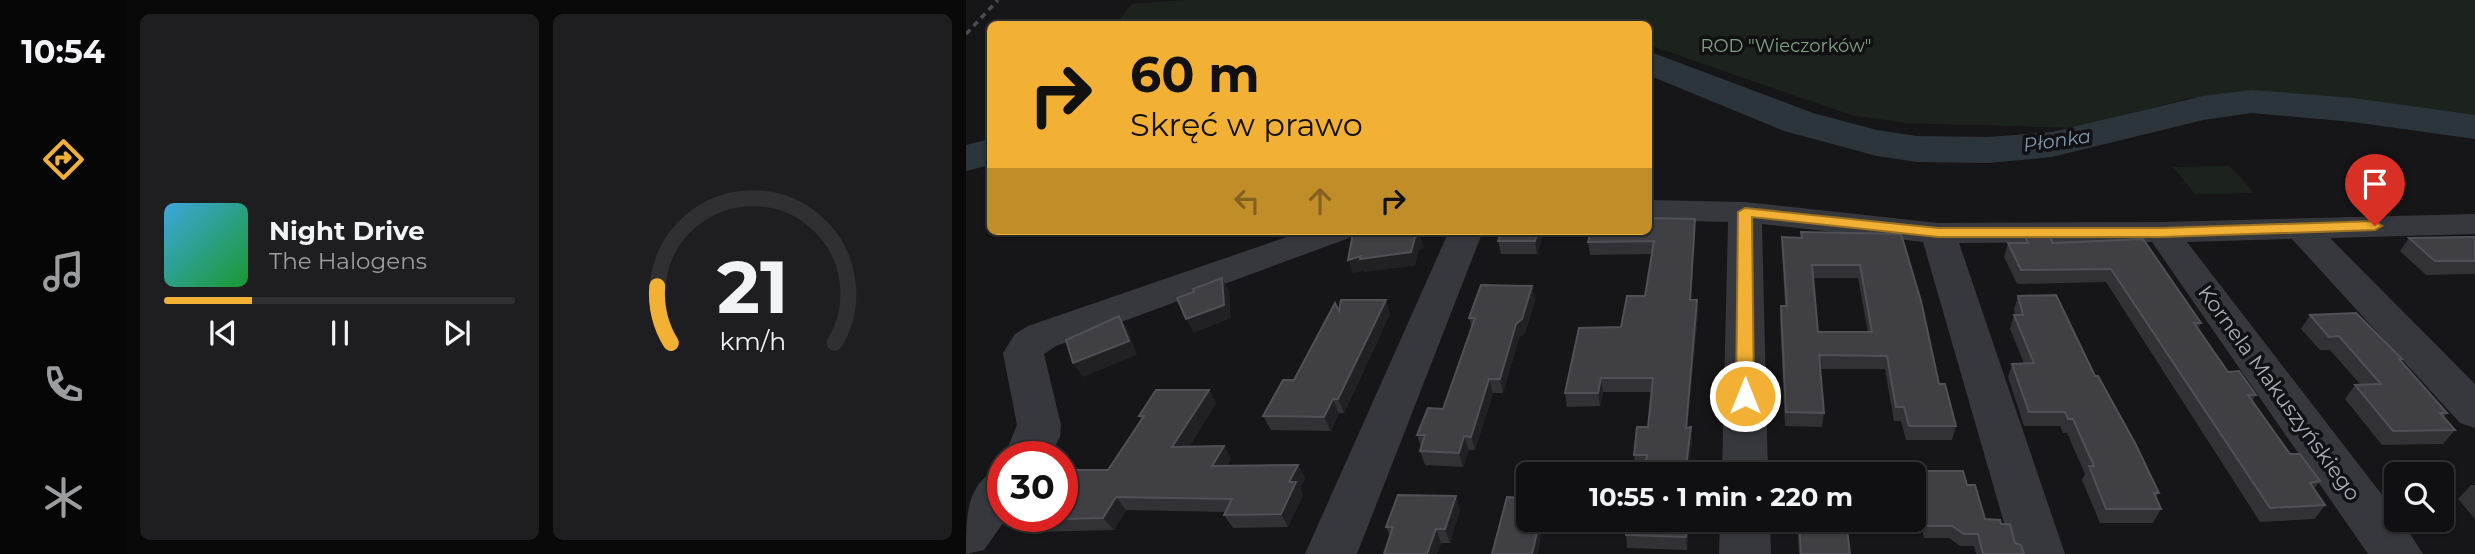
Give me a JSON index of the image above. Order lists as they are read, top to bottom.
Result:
{
  "streets": {
    "street": ["Kornela Makuszyńskiego"]
  },
  "water": ["Płonka"],
  "parks": ["ROD \"Wieczorków\""],
  "page": {
    "tabs": "10:54",
    "turn": ["60 m", "Skręć w prawo"],
    "song": ["Night Drive", "The Halogens"],
    "limit": "30",
    "trip": "10:55 · 1 min · 220 m",
    "gauge": ["21", "km/h"]
  }
}
